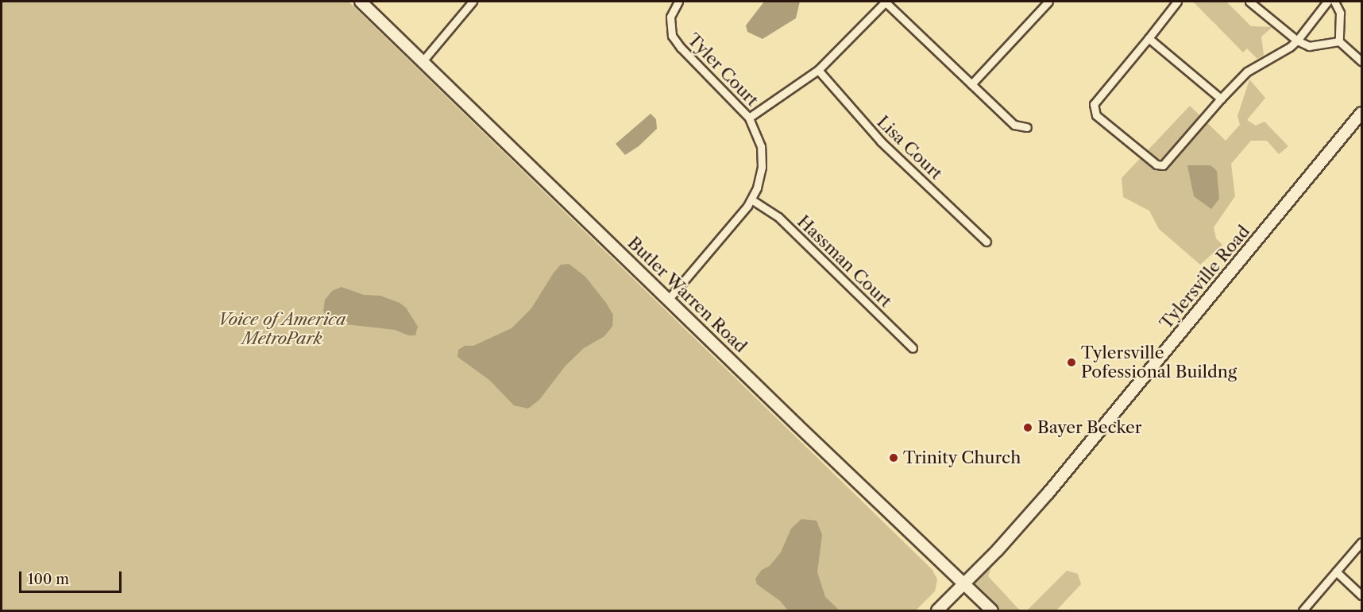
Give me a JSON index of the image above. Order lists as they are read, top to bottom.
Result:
{
  "streets": {
    "main road": ["Tylersville Road", "Butler Warren Road"],
    "street": ["Tyler Court", "Lisa Court", "Hassman Court"]
  },
  "crossings": [
    ["Tyler Court", "Hassman Court"],
    ["Tyler Court", "Butler Warren Road"],
    ["Tylersville Road", "Butler Warren Road"]
  ],
  "parks": ["Voice of America MetroPark"],
  "places": ["Tylersville Pofessional Buildng", "Bayer Becker", "Trinity Church"],
  "scale_bar": "100 m"
}
